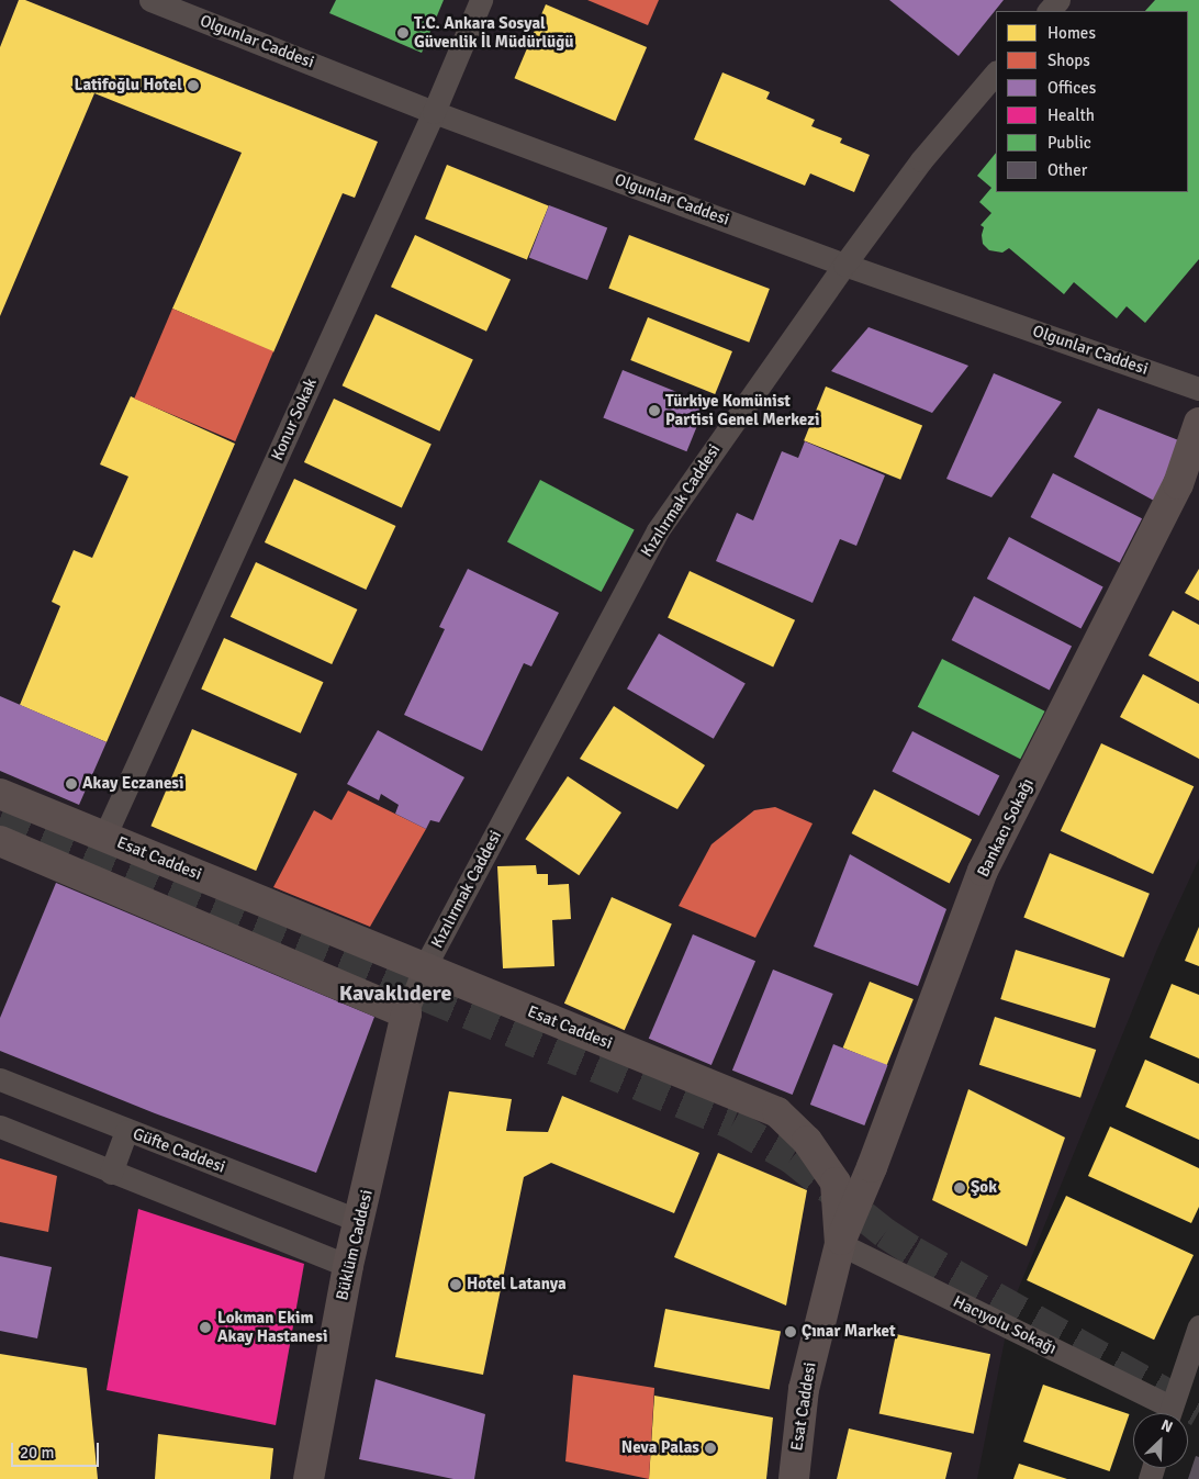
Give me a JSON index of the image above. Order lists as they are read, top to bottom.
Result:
{
  "streets": {
    "street": [
      "Olgunlar Caddesi",
      "Konur Sokak",
      "Kızılırmak Caddesi",
      "Bankacı Sokağı",
      "Esat Caddesi",
      "Güfte Caddesi",
      "Büklüm Caddesi",
      "Hacıyolu Sokağı"
    ]
  },
  "crossings": [
    ["Olgunlar Caddesi", "Konur Sokak"],
    ["Olgunlar Caddesi", "Kızılırmak Caddesi"],
    ["Konur Sokak", "Esat Caddesi"],
    ["Kızılırmak Caddesi", "Esat Caddesi"],
    ["Kızılırmak Caddesi", "Büklüm Caddesi"],
    ["Bankacı Sokağı", "Esat Caddesi"],
    ["Bankacı Sokağı", "Hacıyolu Sokağı"],
    ["Esat Caddesi", "Hacıyolu Sokağı"],
    ["Güfte Caddesi", "Büklüm Caddesi"]
  ],
  "districts": ["Kavaklıdere"],
  "places": [
    "T.C. Ankara Sosyal Güvenlik İl Müdürlüğü",
    "Latifoğlu Hotel",
    "Türkiye Komünist Partisi Genel Merkezi",
    "Akay Eczanesi",
    "Şok",
    "Hotel Latanya",
    "Lokman Ekim Akay Hastanesi",
    "Çınar Market",
    "Neva Palas"
  ],
  "legend": [
    "Homes",
    "Shops",
    "Offices",
    "Health",
    "Public",
    "Other"
  ],
  "scale_bar": "20 m",
  "north": "top right"
}
